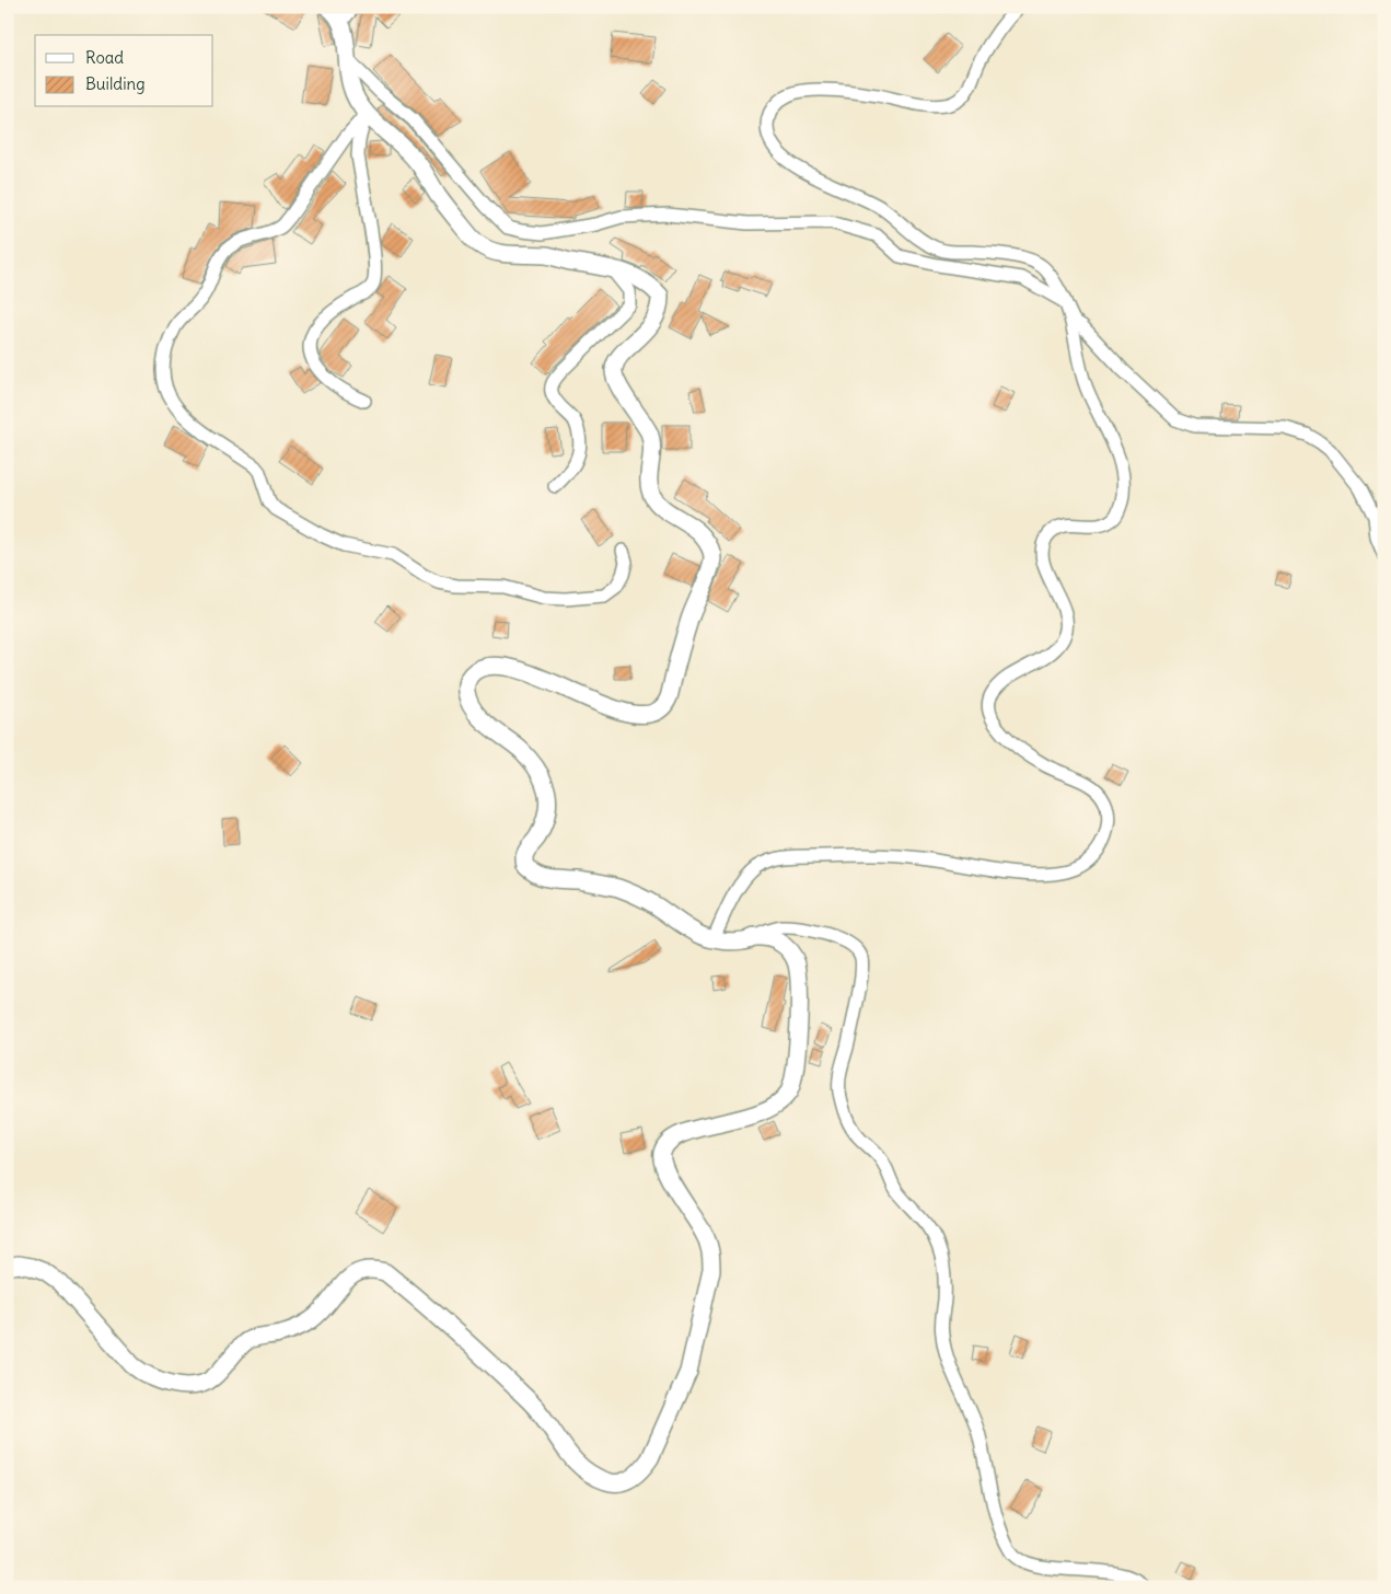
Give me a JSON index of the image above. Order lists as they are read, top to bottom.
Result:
{
  "legend": ["Road", "Building"]
}
